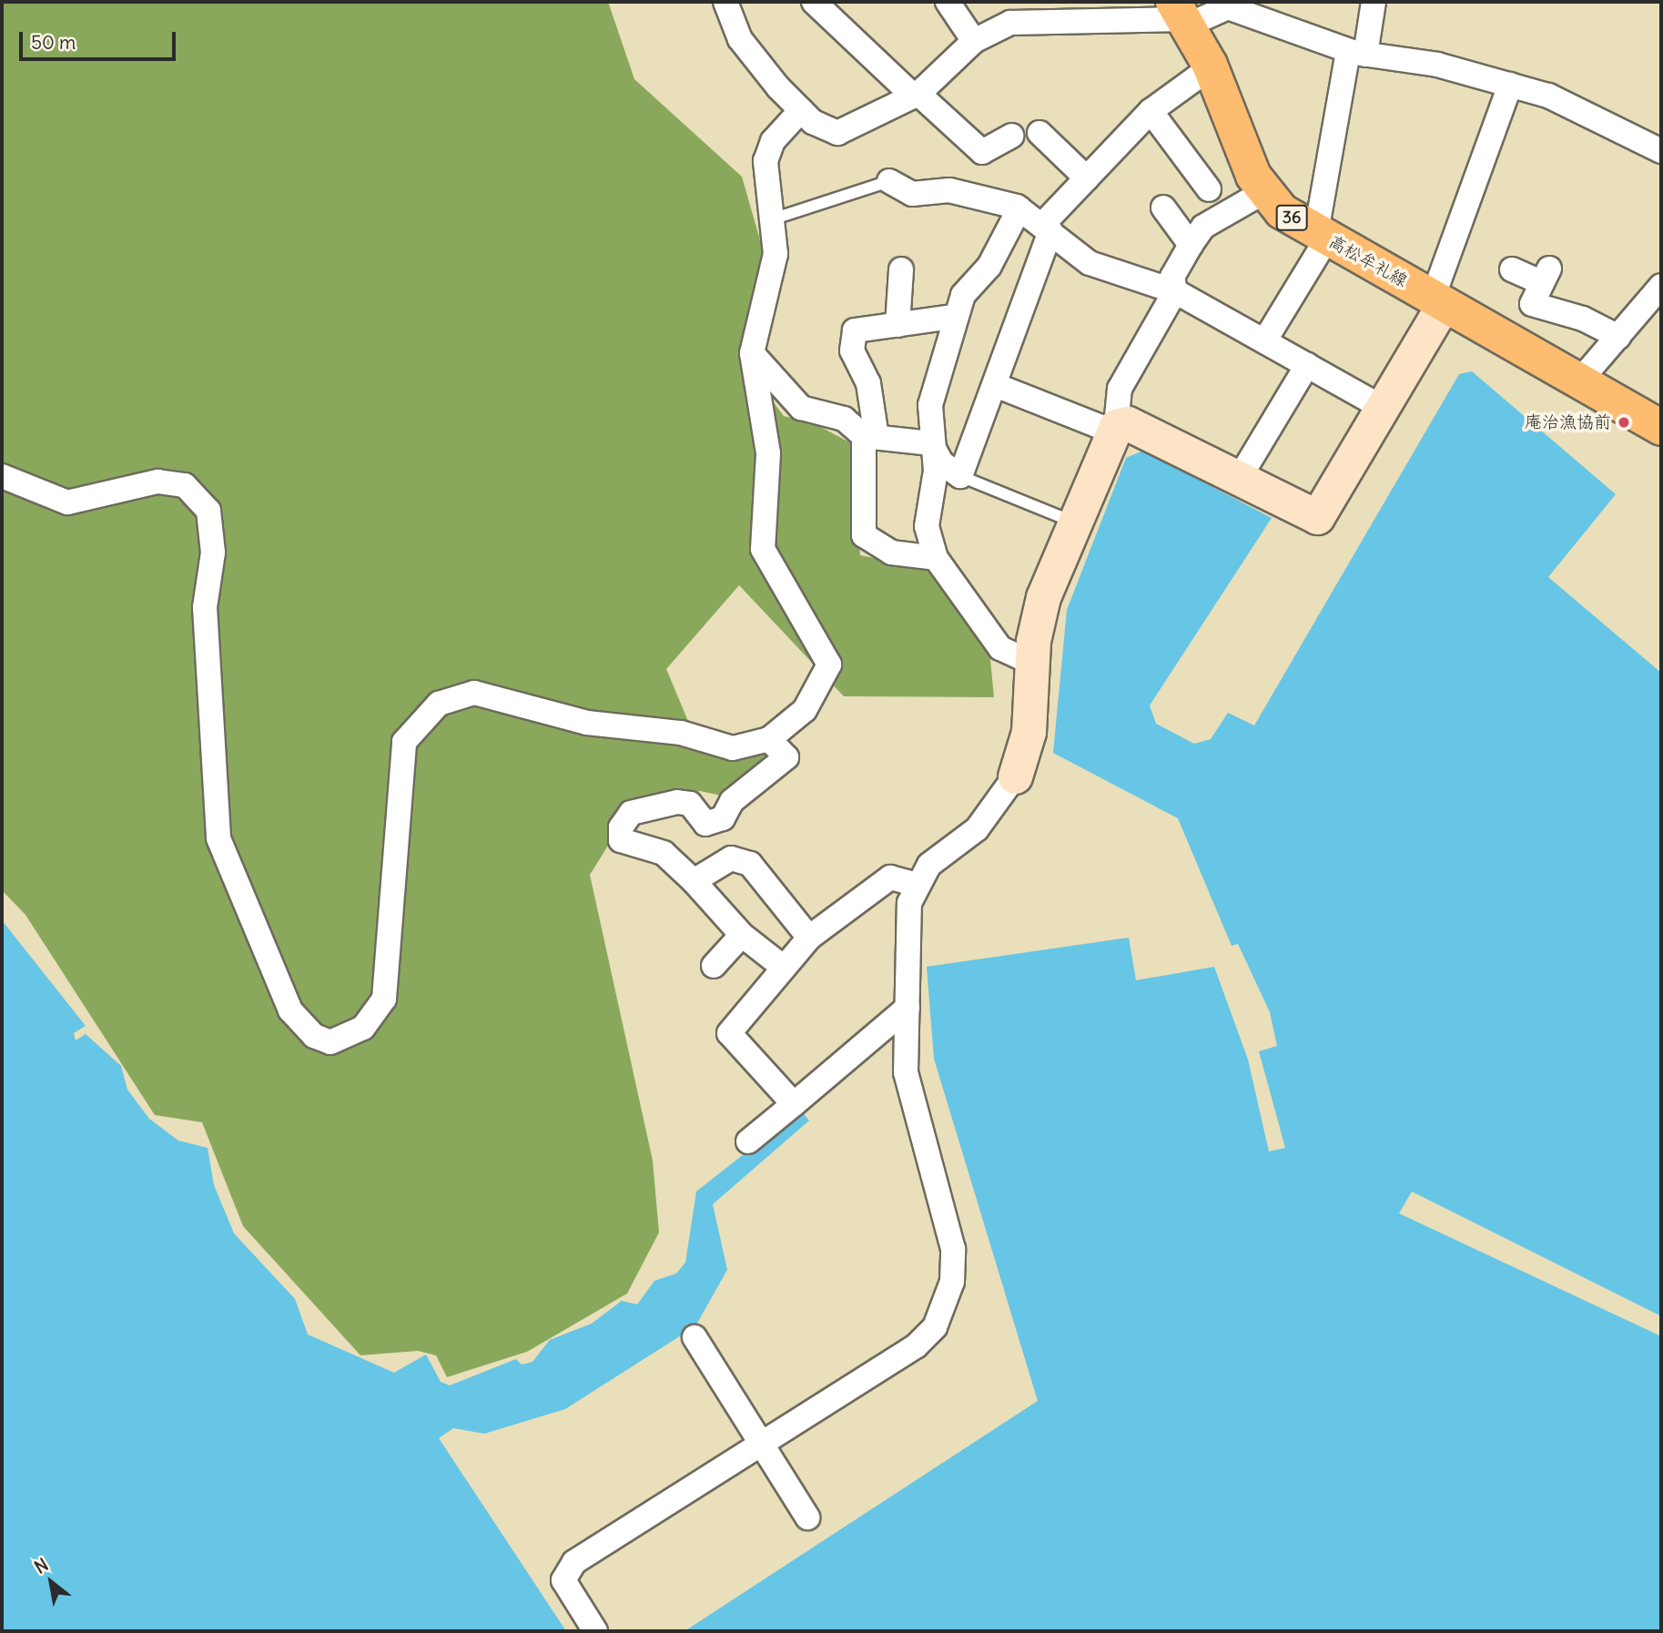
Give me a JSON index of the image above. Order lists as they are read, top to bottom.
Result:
{
  "streets": {
    "main road": ["36", "高松牟礼線"]
  },
  "places": ["庵治漁協前"],
  "scale_bar": "50 m",
  "north": "top left"
}
